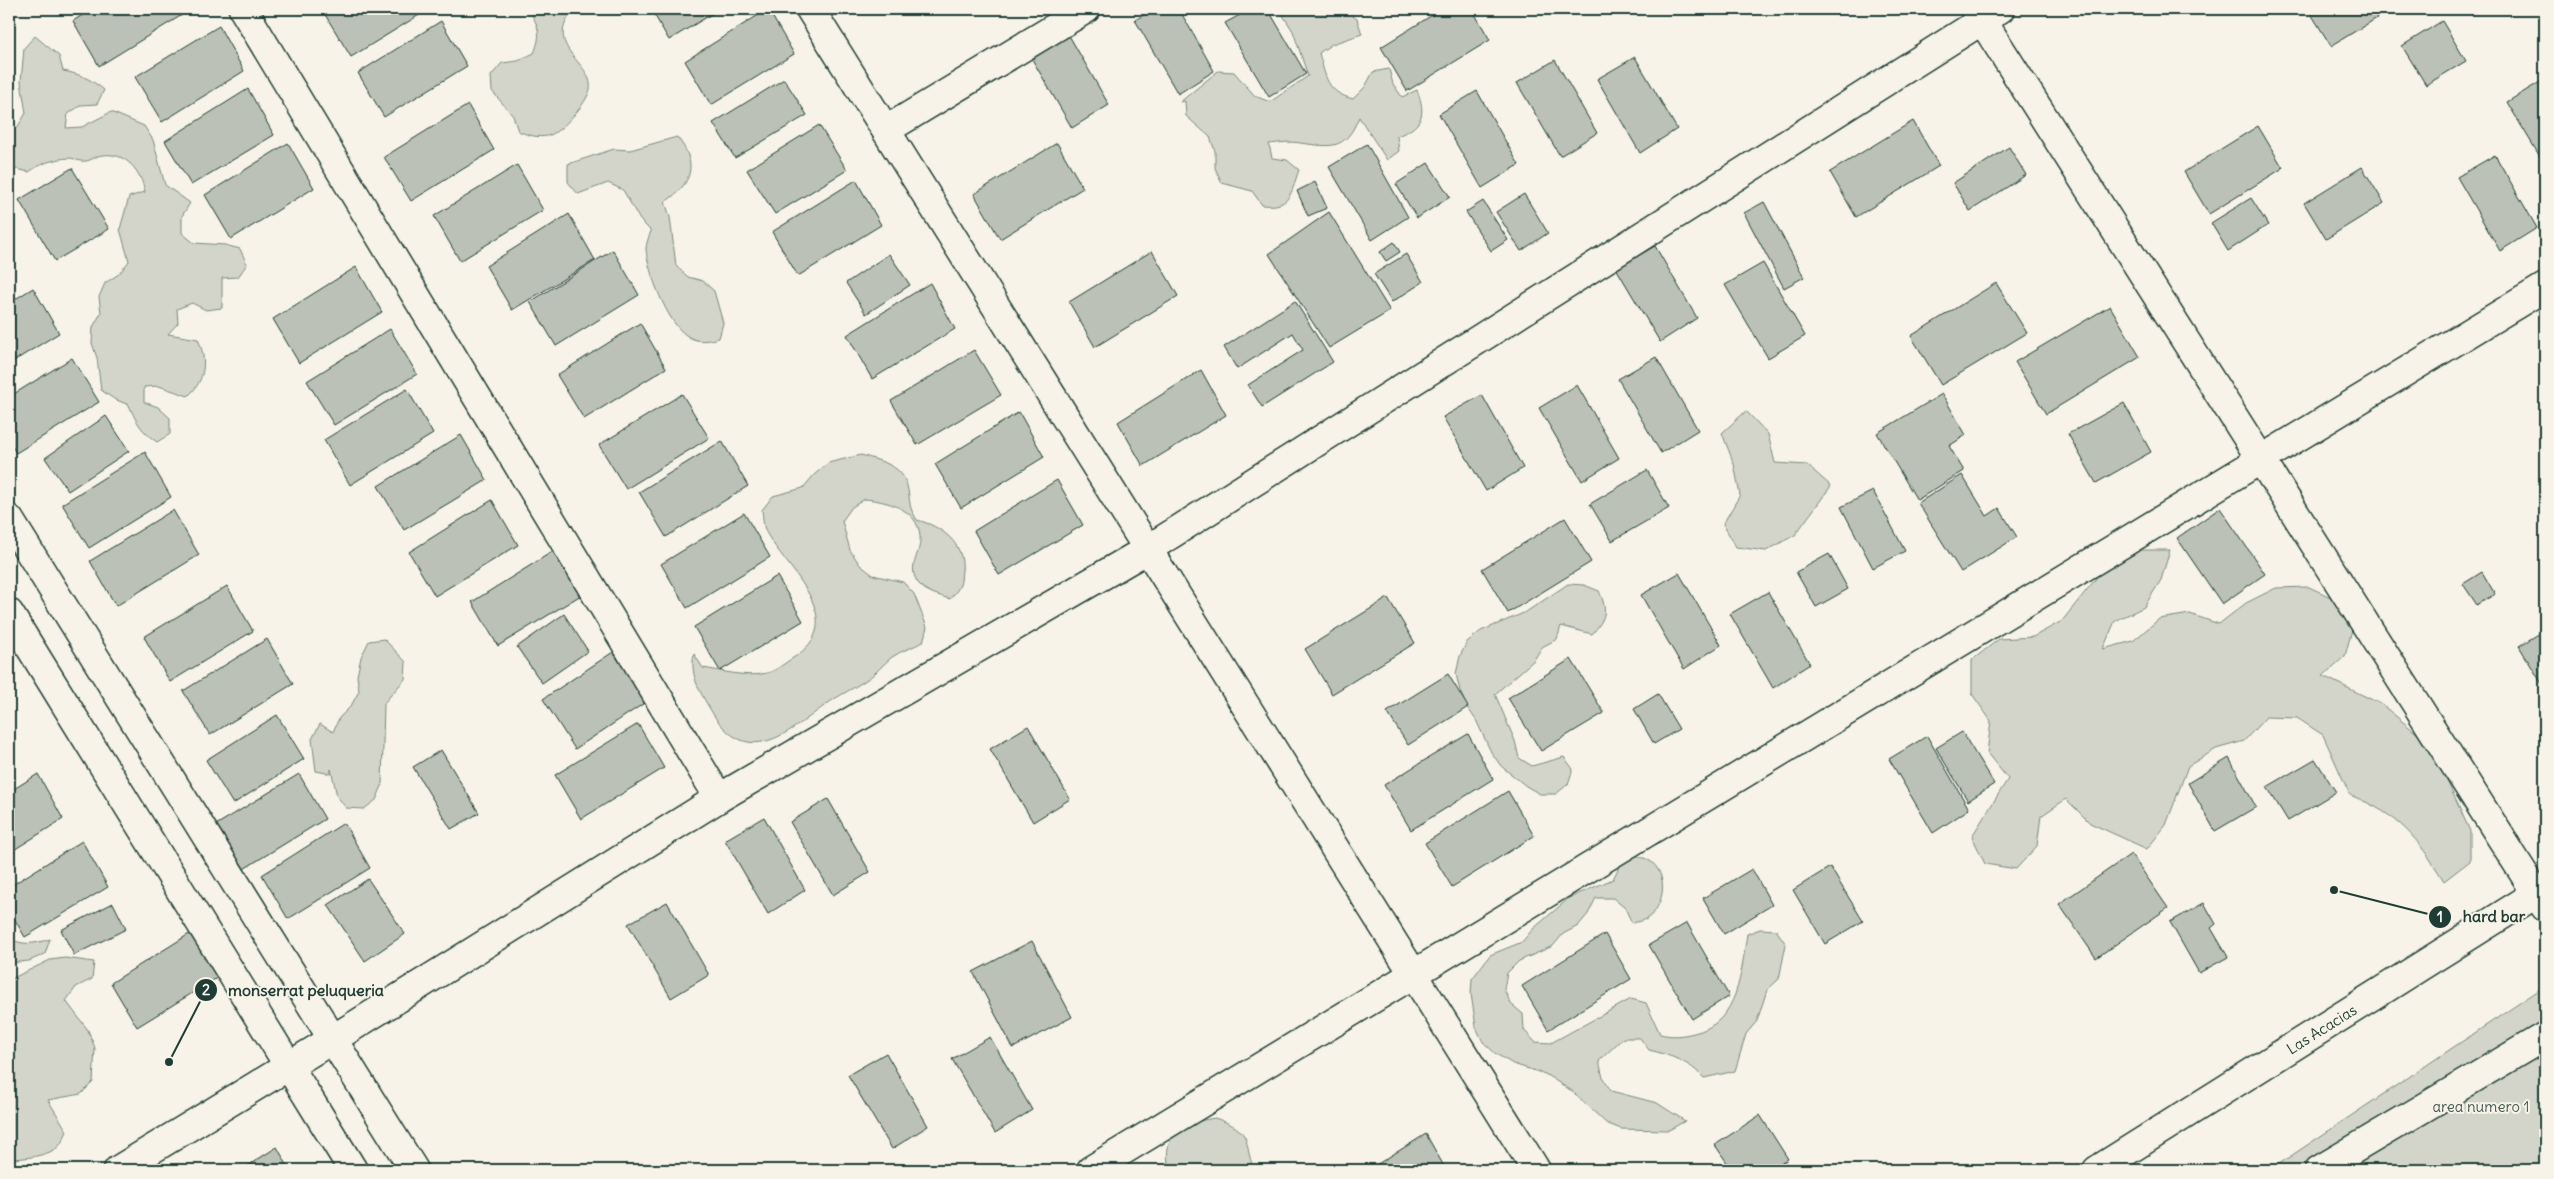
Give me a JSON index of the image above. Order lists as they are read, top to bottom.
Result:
{
  "streets": {
    "street": ["Las Acacias"]
  },
  "parks": ["area numero 1"],
  "places": ["hard bar", "monserrat peluqueria"]
}
